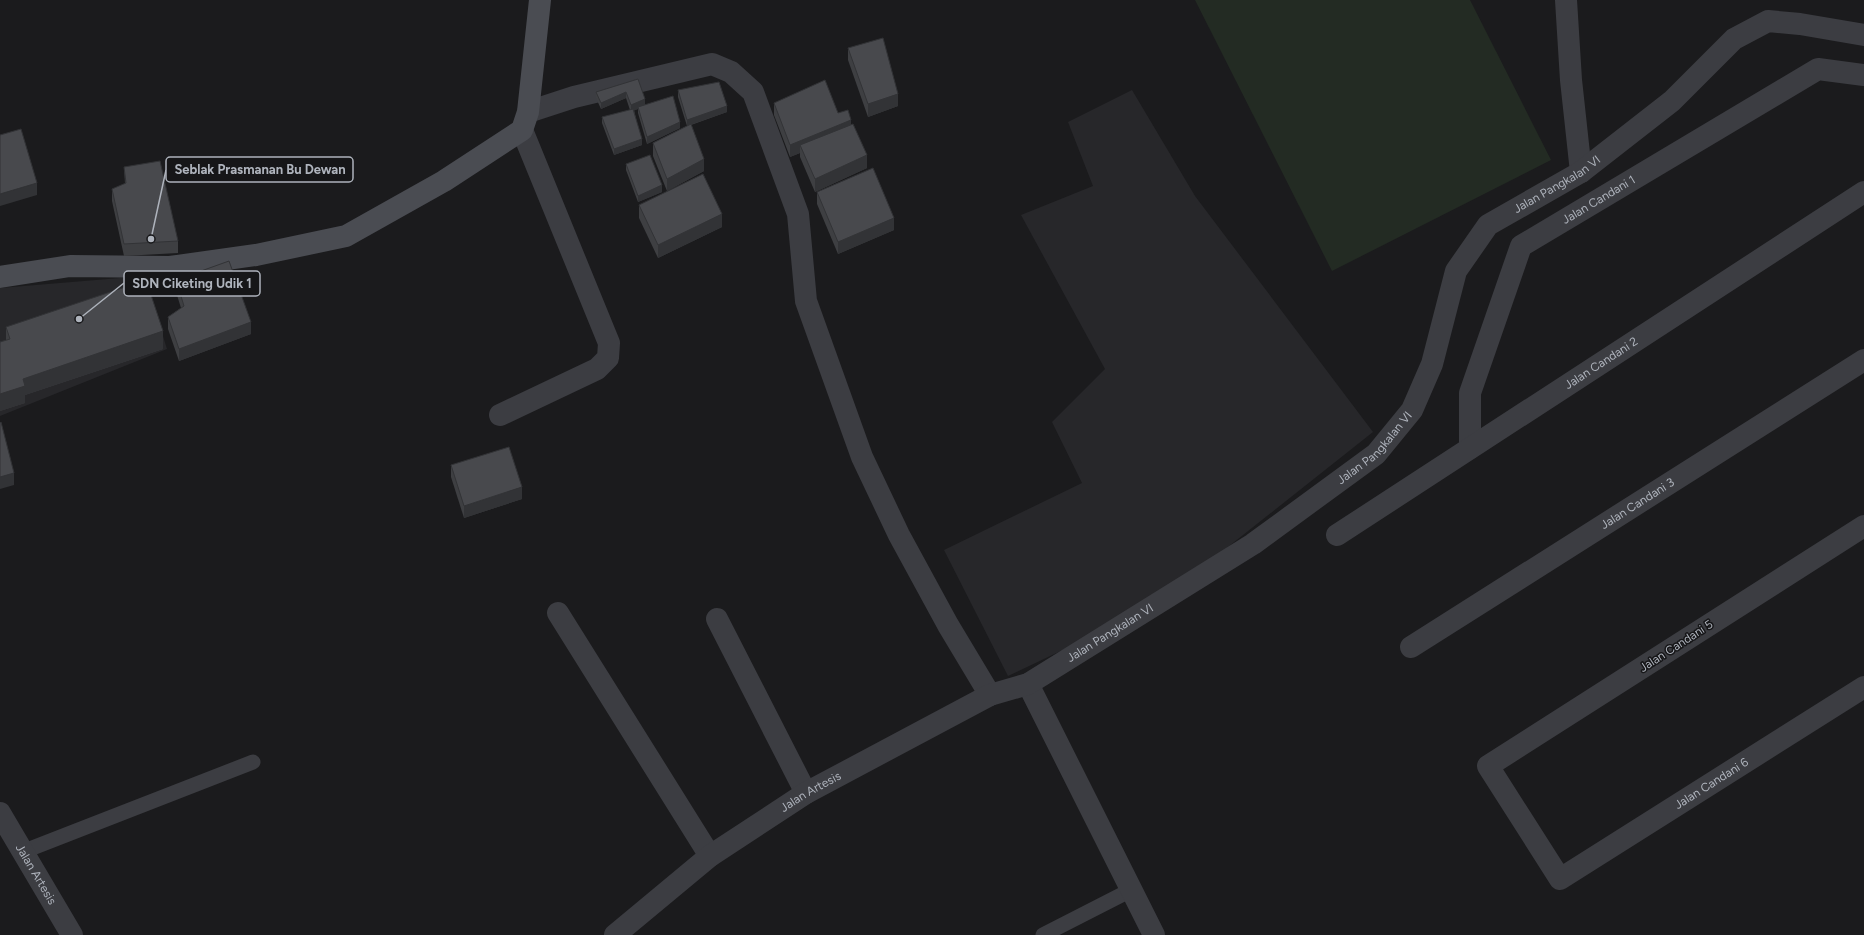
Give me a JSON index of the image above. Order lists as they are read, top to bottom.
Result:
{
  "streets": {
    "street": [
      "Jalan Pangkalan VI",
      "Jalan Candani 1",
      "Jalan Candani 2",
      "Jalan Candani 3",
      "Jalan Candani 5",
      "Jalan Candani 6",
      "Jalan Artesis"
    ]
  },
  "crossings": [
    ["Jalan Pangkalan VI", "Jalan Artesis"],
    ["Jalan Candani 1", "Jalan Candani 2"],
    ["Jalan Candani 5", "Jalan Candani 6"]
  ],
  "places": ["Seblak Prasmanan Bu Dewan", "SDN Ciketing Udik 1"]
}
